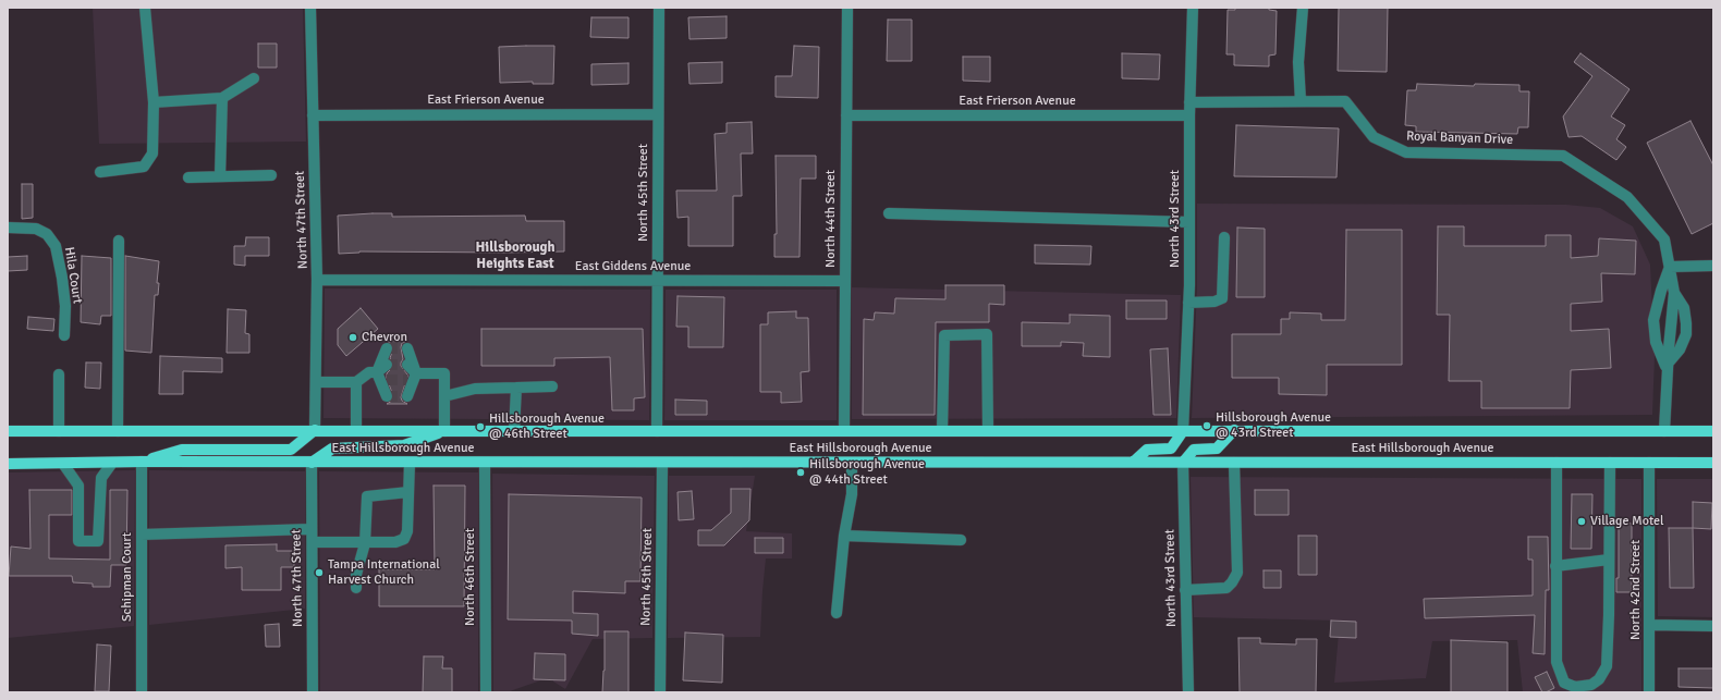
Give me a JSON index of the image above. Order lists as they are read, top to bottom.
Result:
{
  "streets": {
    "main road": ["East Hillsborough Avenue"],
    "street": [
      "East Frierson Avenue",
      "Royal Banyan Drive",
      "North 45th Street",
      "North 44th Street",
      "North 43rd Street",
      "North 47th Street",
      "East Giddens Avenue",
      "Hila Court",
      "Schipman Court",
      "North 46th Street",
      "North 42nd Street"
    ]
  },
  "crossings": [
    ["East Frierson Avenue", "North 45th Street"],
    ["East Frierson Avenue", "North 44th Street"],
    ["East Frierson Avenue", "North 43rd Street"],
    ["East Frierson Avenue", "North 47th Street"],
    ["Royal Banyan Drive", "North 43rd Street"],
    ["Royal Banyan Drive", "East Hillsborough Avenue"],
    ["North 45th Street", "East Giddens Avenue"],
    ["North 45th Street", "East Hillsborough Avenue"],
    ["North 44th Street", "East Giddens Avenue"],
    ["North 44th Street", "East Hillsborough Avenue"],
    ["North 43rd Street", "East Hillsborough Avenue"],
    ["North 47th Street", "East Giddens Avenue"],
    ["North 47th Street", "East Hillsborough Avenue"],
    ["East Hillsborough Avenue", "Schipman Court"],
    ["East Hillsborough Avenue", "North 46th Street"],
    ["East Hillsborough Avenue", "North 42nd Street"]
  ],
  "districts": ["Hillsborough Heights East"],
  "places": [
    "Chevron",
    "Hillsborough Avenue @ 43rd Street",
    "Hillsborough Avenue @ 46th Street",
    "Hillsborough Avenue @ 44th Street",
    "Village Motel",
    "Tampa International Harvest Church"
  ]
}
